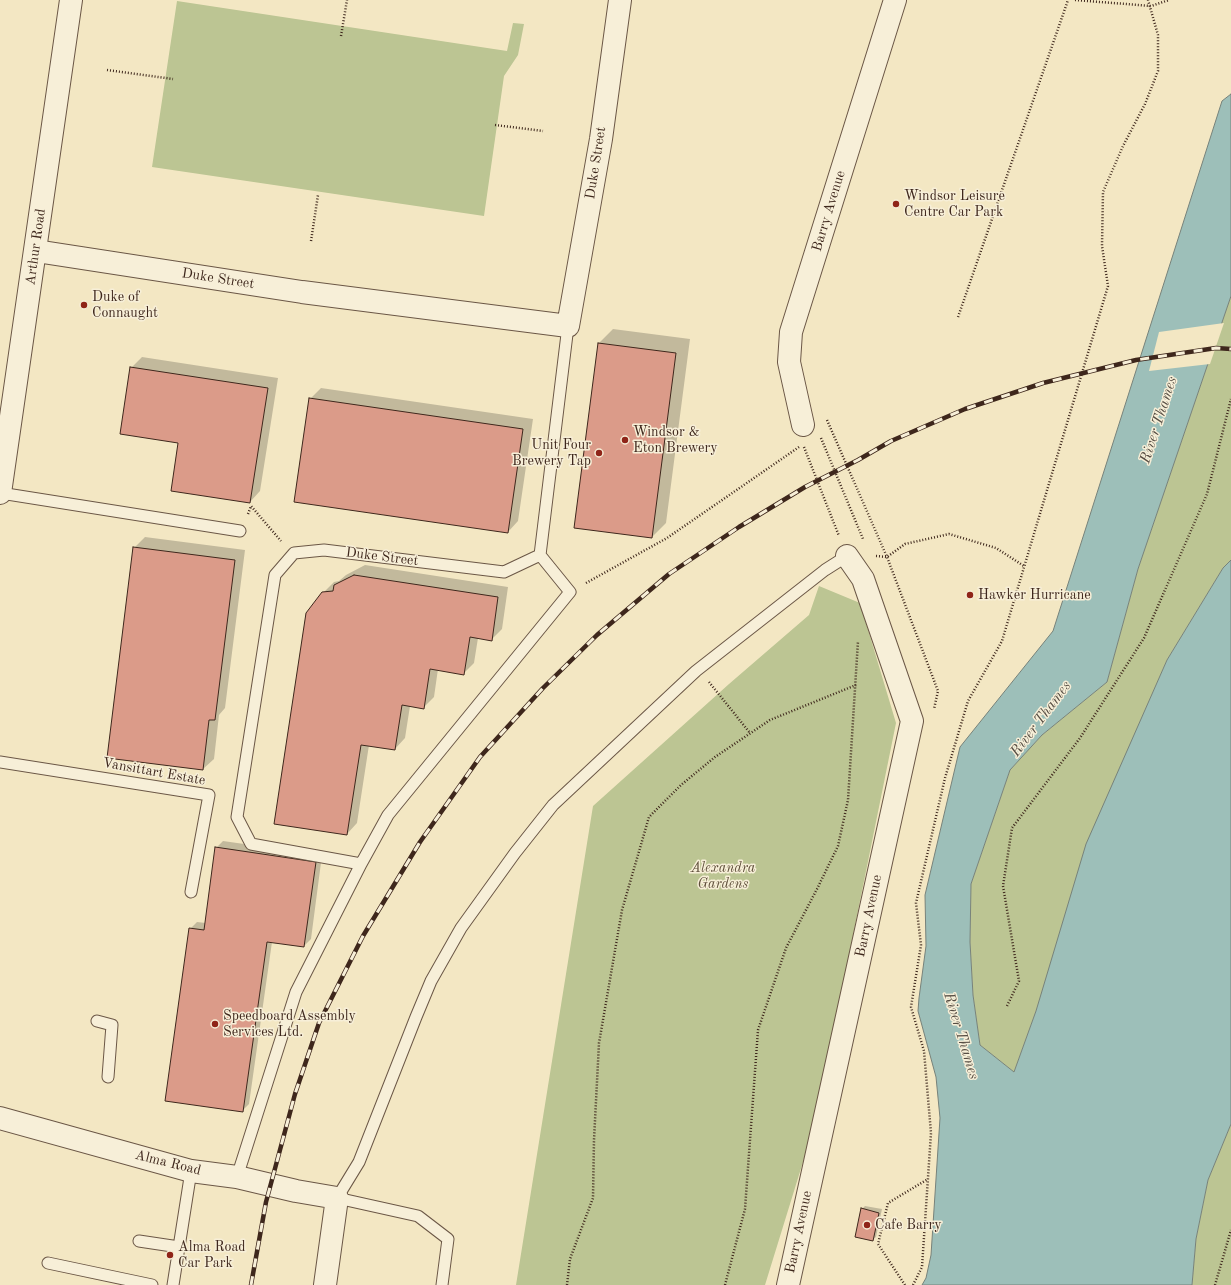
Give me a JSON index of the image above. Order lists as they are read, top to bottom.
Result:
{
  "streets": {
    "street": [
      "Duke Street",
      "Barry Avenue",
      "Arthur Road",
      "Alma Road"
    ],
    "lane": ["Vansittart Estate"]
  },
  "crossings": [
    ["Duke Street", "Arthur Road"]
  ],
  "water": ["River Thames"],
  "parks": ["Alexandra Gardens"],
  "places": [
    "Windsor Leisure Centre Car Park",
    "Duke of Connaught",
    "Windsor & Eton Brewery",
    "Unit Four Brewery Tap",
    "Hawker Hurricane",
    "Speedboard Assembly Services Ltd.",
    "Cafe Barry",
    "Alma Road Car Park"
  ]
}
